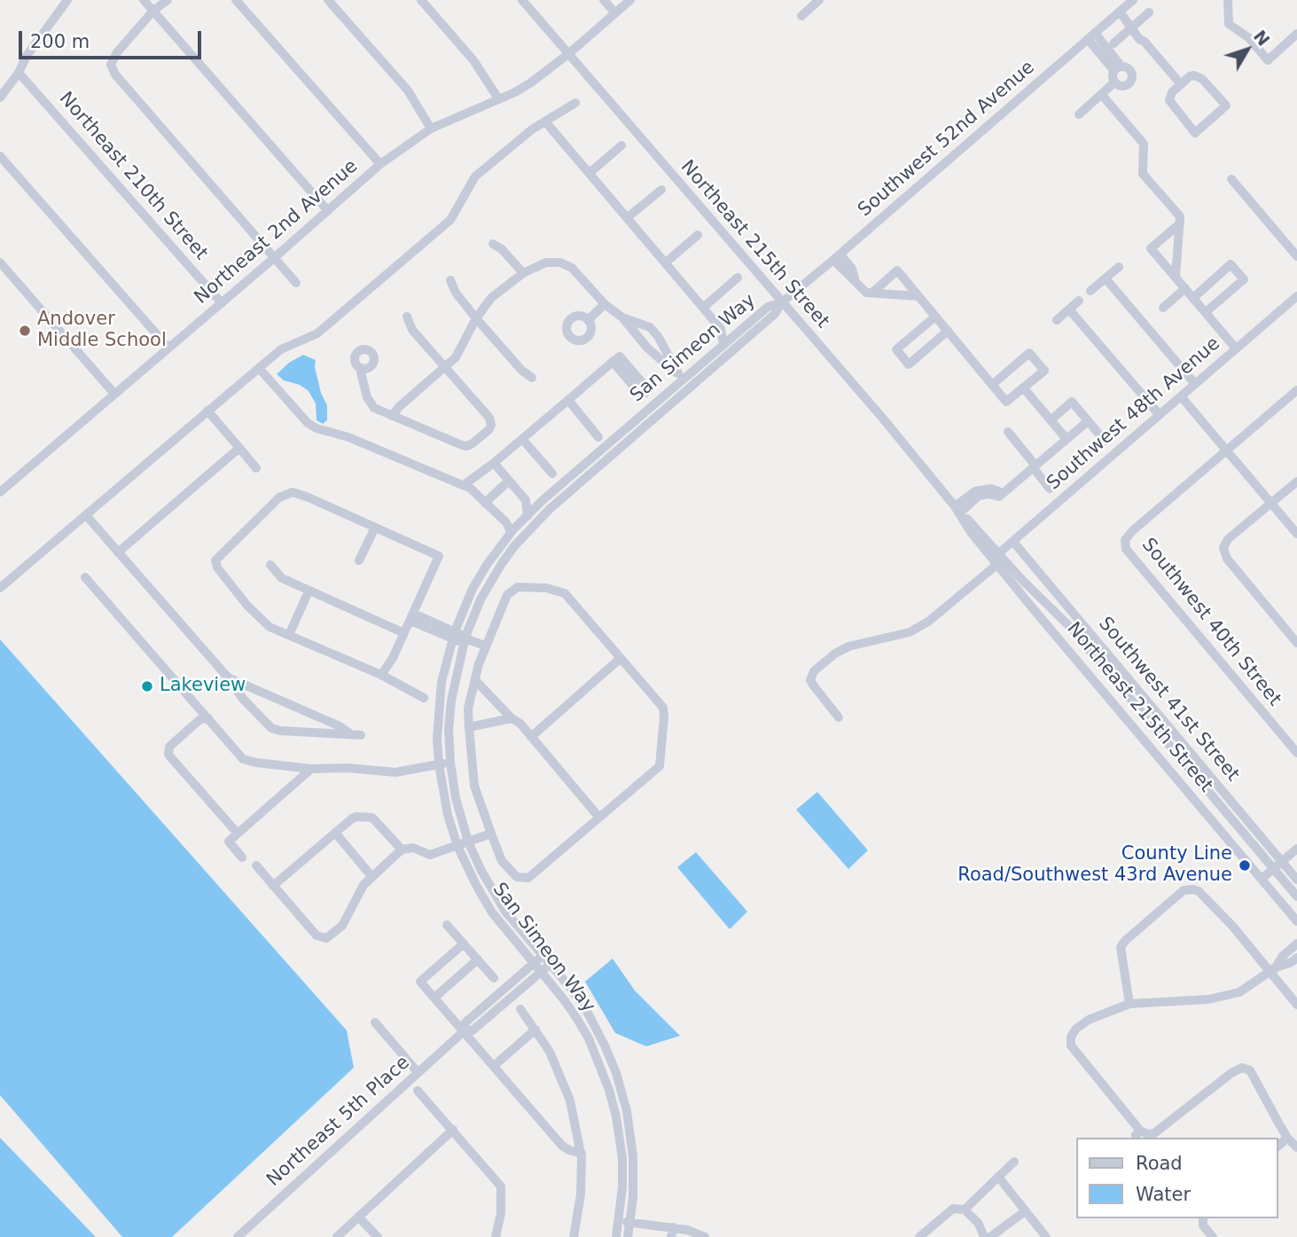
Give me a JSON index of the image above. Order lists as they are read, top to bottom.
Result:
{
  "streets": {
    "street": [
      "Southwest 52nd Avenue",
      "Northeast 210th Street",
      "Northeast 2nd Avenue",
      "Northeast 215th Street",
      "San Simeon Way",
      "Southwest 48th Avenue",
      "Southwest 40th Street",
      "Southwest 41st Street",
      "Northeast 5th Place"
    ]
  },
  "crossings": [
    ["Southwest 52nd Avenue", "Northeast 215th Street"],
    ["Southwest 52nd Avenue", "San Simeon Way"],
    ["Northeast 210th Street", "Northeast 2nd Avenue"],
    ["Northeast 2nd Avenue", "Northeast 215th Street"],
    ["Northeast 215th Street", "San Simeon Way"],
    ["Northeast 215th Street", "Southwest 48th Avenue"],
    ["San Simeon Way", "Northeast 5th Place"],
    ["Southwest 48th Avenue", "Southwest 41st Street"]
  ],
  "places": ["Andover Middle School", "Lakeview", "County Line Road/Southwest 43rd Avenue"],
  "legend": ["Road", "Water"],
  "scale_bar": "200 m",
  "north": "top right"
}
